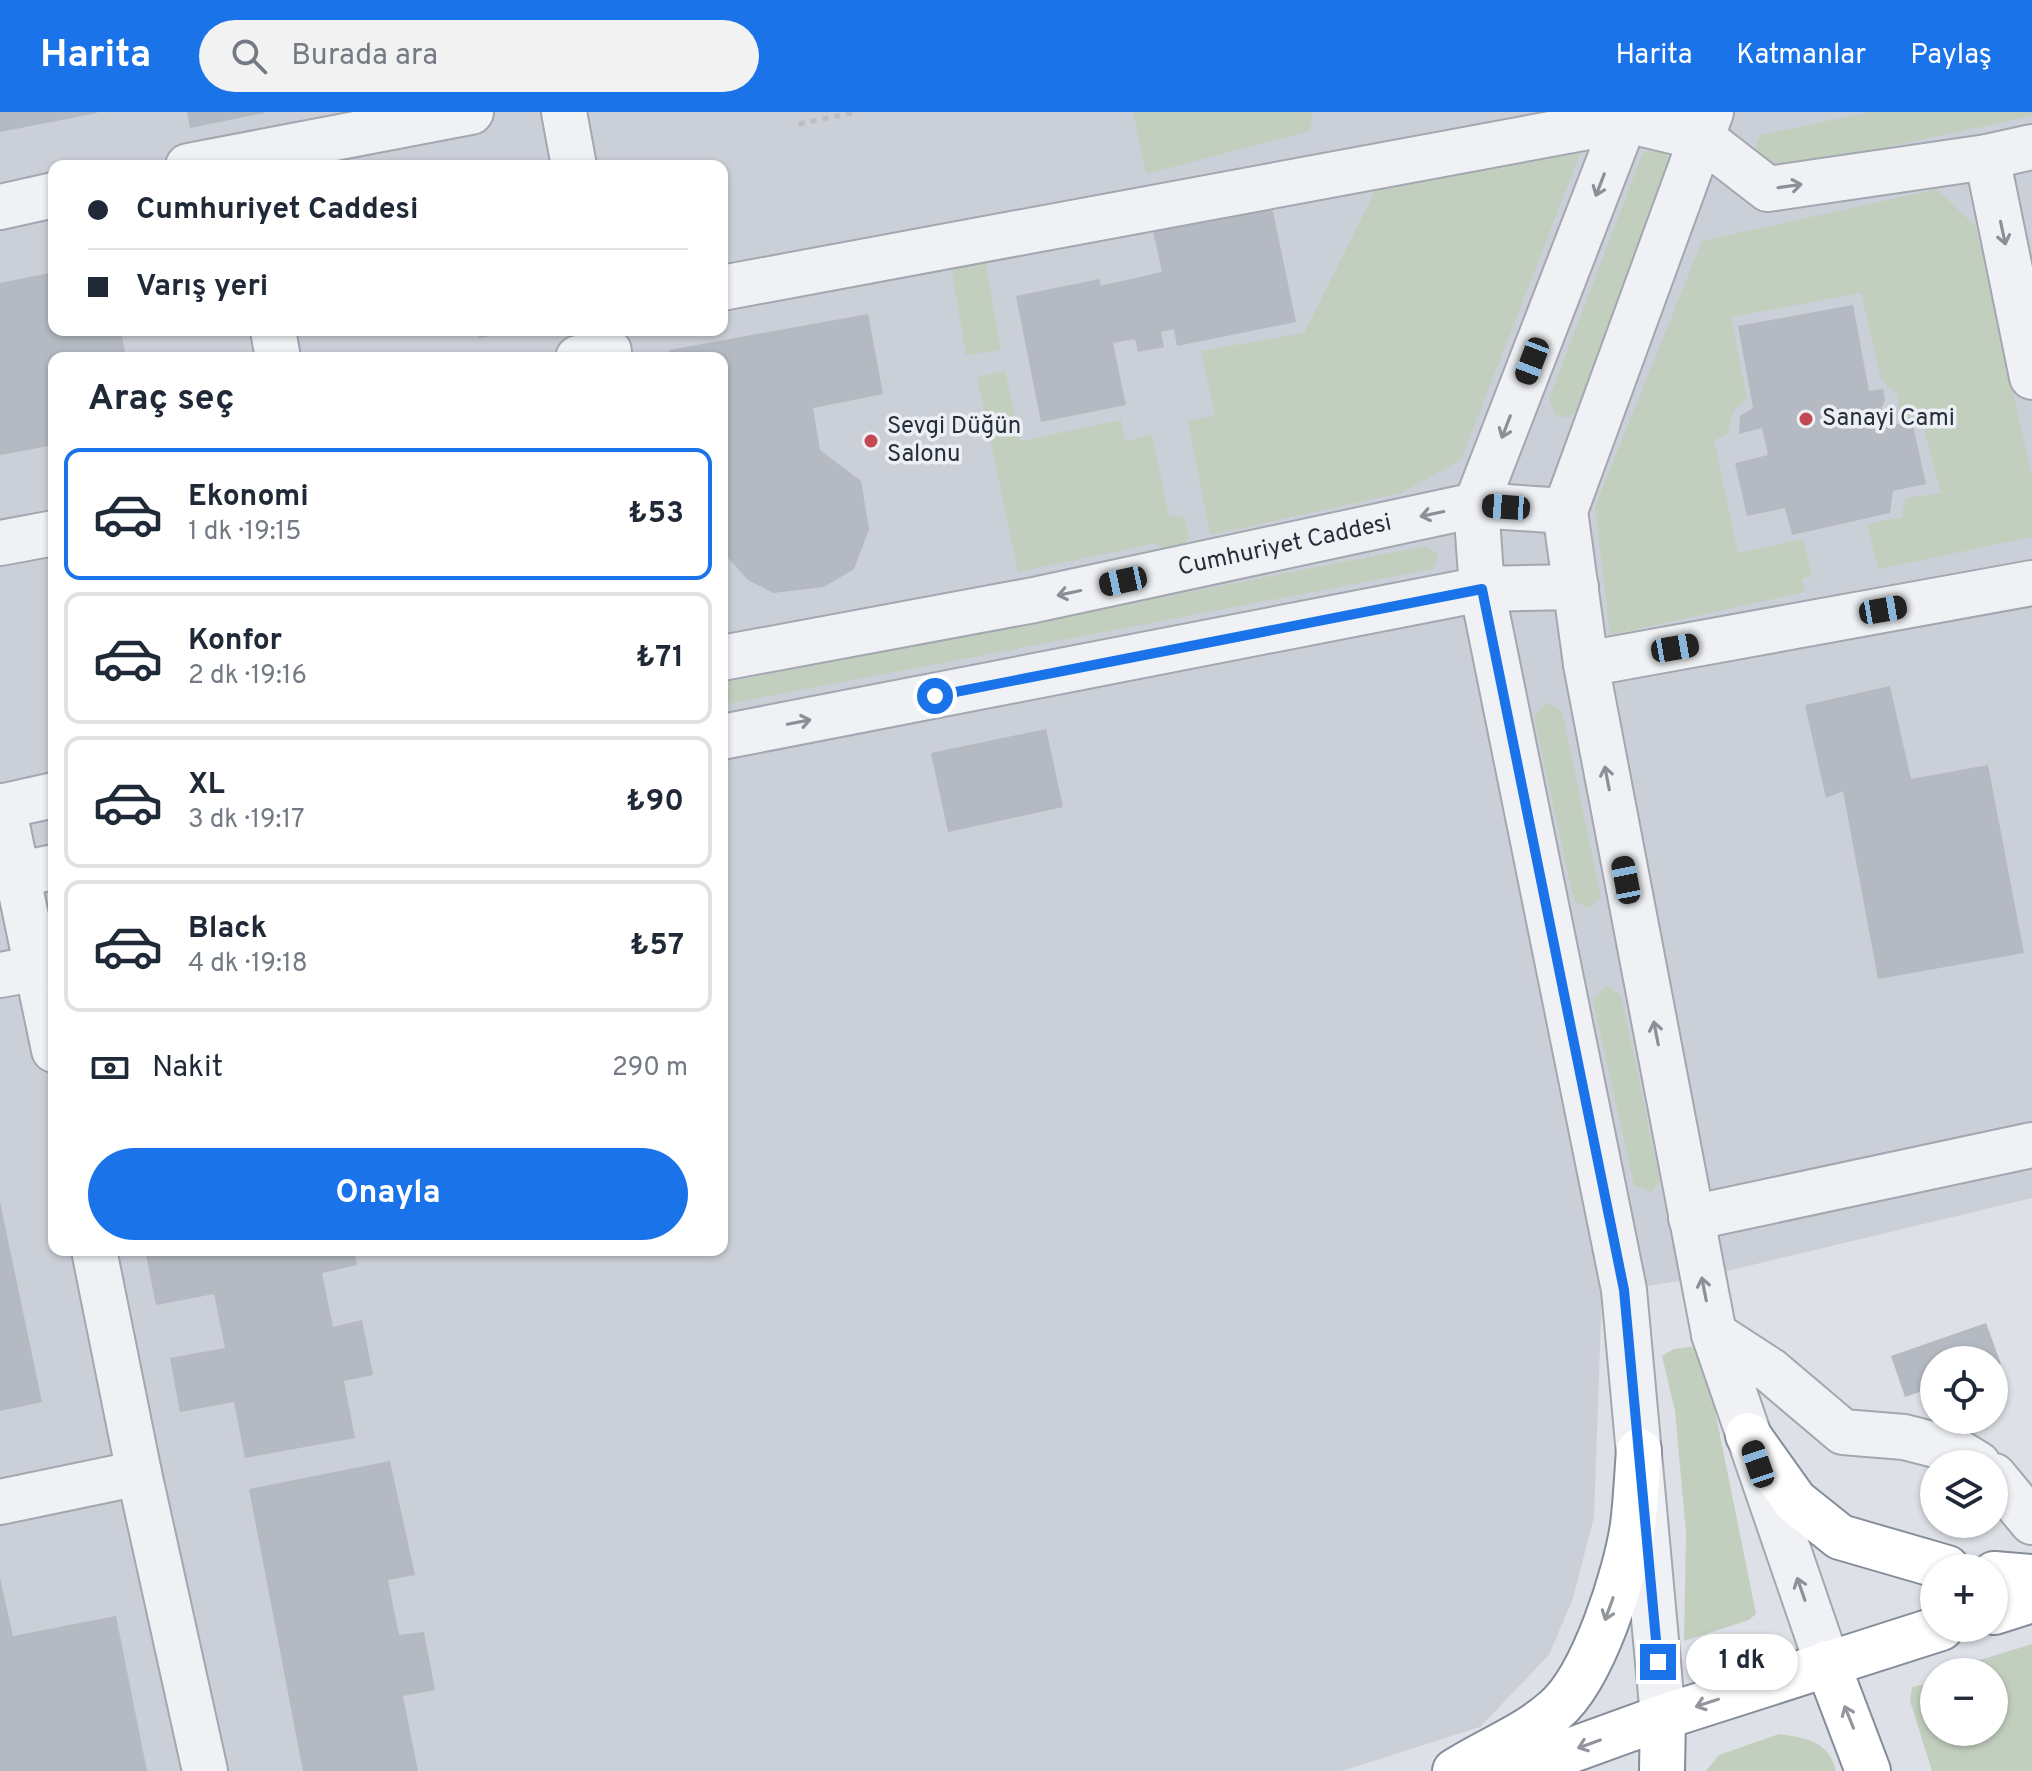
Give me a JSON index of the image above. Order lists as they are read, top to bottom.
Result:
{
  "streets": {
    "street": ["Cumhuriyet Caddesi"]
  },
  "places": ["Sanayi Cami", "Sevgi Düğün Salonu"],
  "page": {
    "header": "Harita",
    "search": "Burada ara",
    "nav": ["Harita", "Katmanlar", "Paylaş"],
    "banner": ["Cumhuriyet Caddesi", "Varış yeri"],
    "heading": "Araç seç",
    "list": [
      {
        "name": "Ekonomi",
        "note": "1 dk · 19:15",
        "value": "₺53"
      },
      {
        "name": "Konfor",
        "note": "2 dk · 19:16",
        "value": "₺71"
      },
      {
        "name": "XL",
        "note": "3 dk · 19:17",
        "value": "₺90"
      },
      {
        "name": "Black",
        "note": "4 dk · 19:18",
        "value": "₺57"
      }
    ],
    "pay": ["Nakit", "290 m"],
    "buttons": "Onayla",
    "map_buttons": ["+", "−"],
    "bubble": "1 dk"
  }
}
